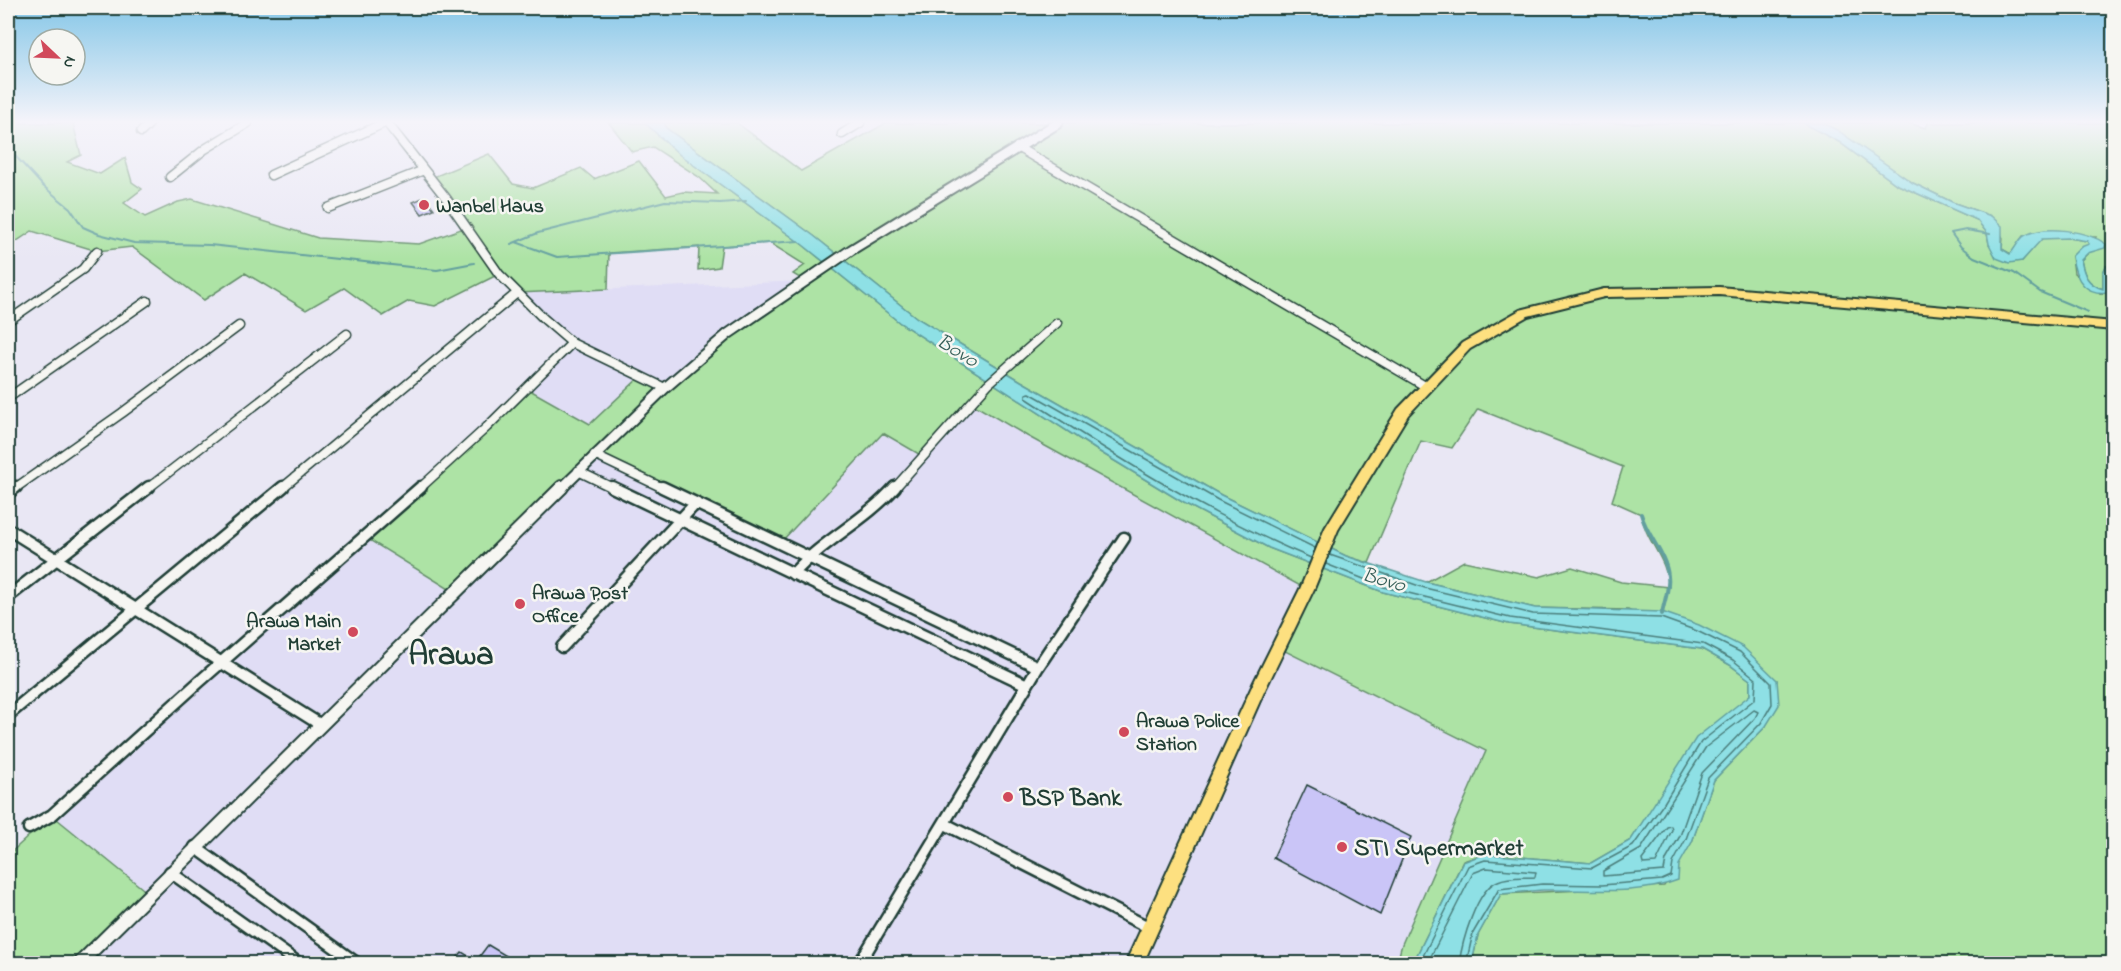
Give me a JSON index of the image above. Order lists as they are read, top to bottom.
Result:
{
  "districts": ["Arawa"],
  "water": ["Bovo"],
  "places": [
    "Wanbel Haus",
    "Arawa Post Office",
    "Arawa Main Market",
    "Arawa Police Station",
    "BSP Bank",
    "STI Supermarket"
  ],
  "north": "bottom right"
}
